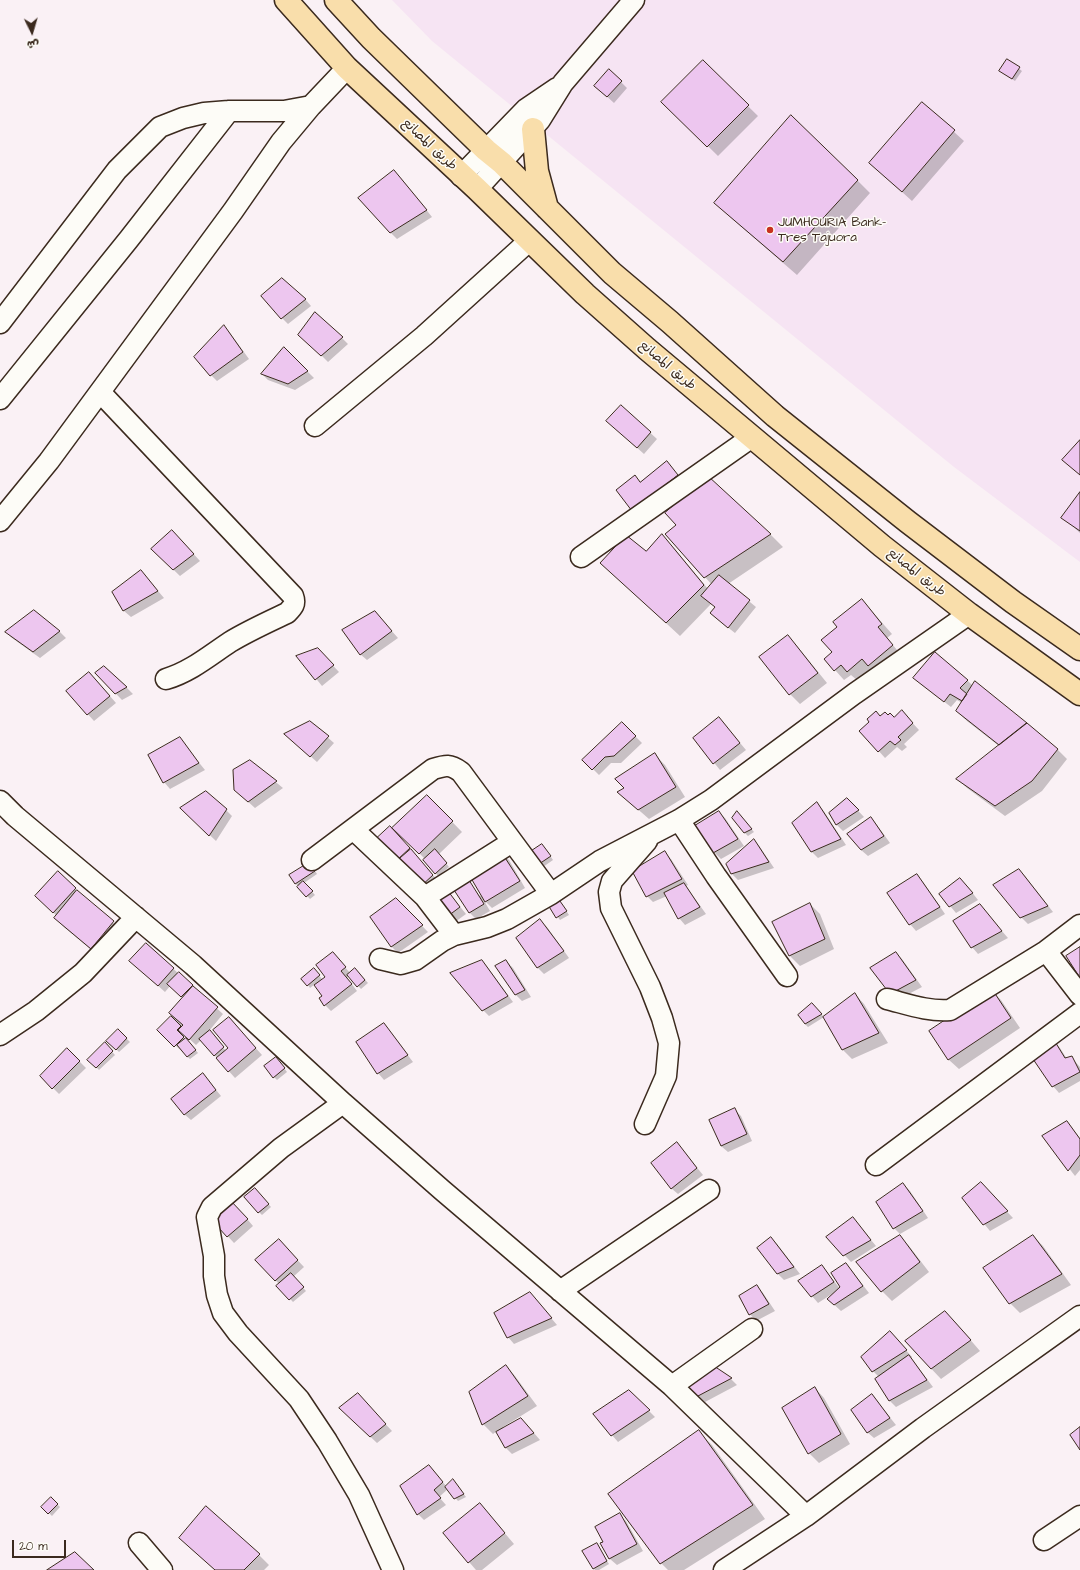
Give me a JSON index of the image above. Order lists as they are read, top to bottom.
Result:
{
  "streets": {
    "main road": ["طريق المصانع"]
  },
  "places": ["JUMHOURIA Bank- Tres Tajuora"],
  "scale_bar": "20 m",
  "north": "bottom"
}
